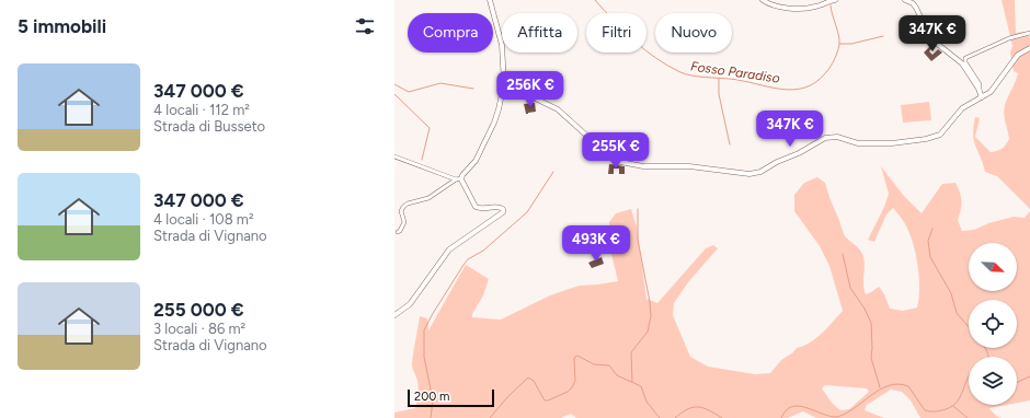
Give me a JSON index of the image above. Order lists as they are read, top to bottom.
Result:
{
  "water": ["Fosso Paradiso"],
  "scale_bar": "200 m",
  "north": "bottom right",
  "page": {
    "heading": "5 immobili",
    "chip": [
      "Compra",
      "Affitta",
      "Filtri",
      "Nuovo"
    ],
    "price": [
      "347K €",
      "256K €",
      "347K €",
      "255K €",
      "493K €"
    ],
    "list": [
      {
        "name": "347 000 €",
        "note": "4 locali · 112 m² · Strada di Busseto"
      },
      {
        "name": "347 000 €",
        "note": "4 locali · 108 m² · Strada di Vignano"
      },
      {
        "name": "255 000 €",
        "note": "3 locali · 86 m² · Strada di Vignano"
      }
    ],
    "scale": "200 m"
  }
}
